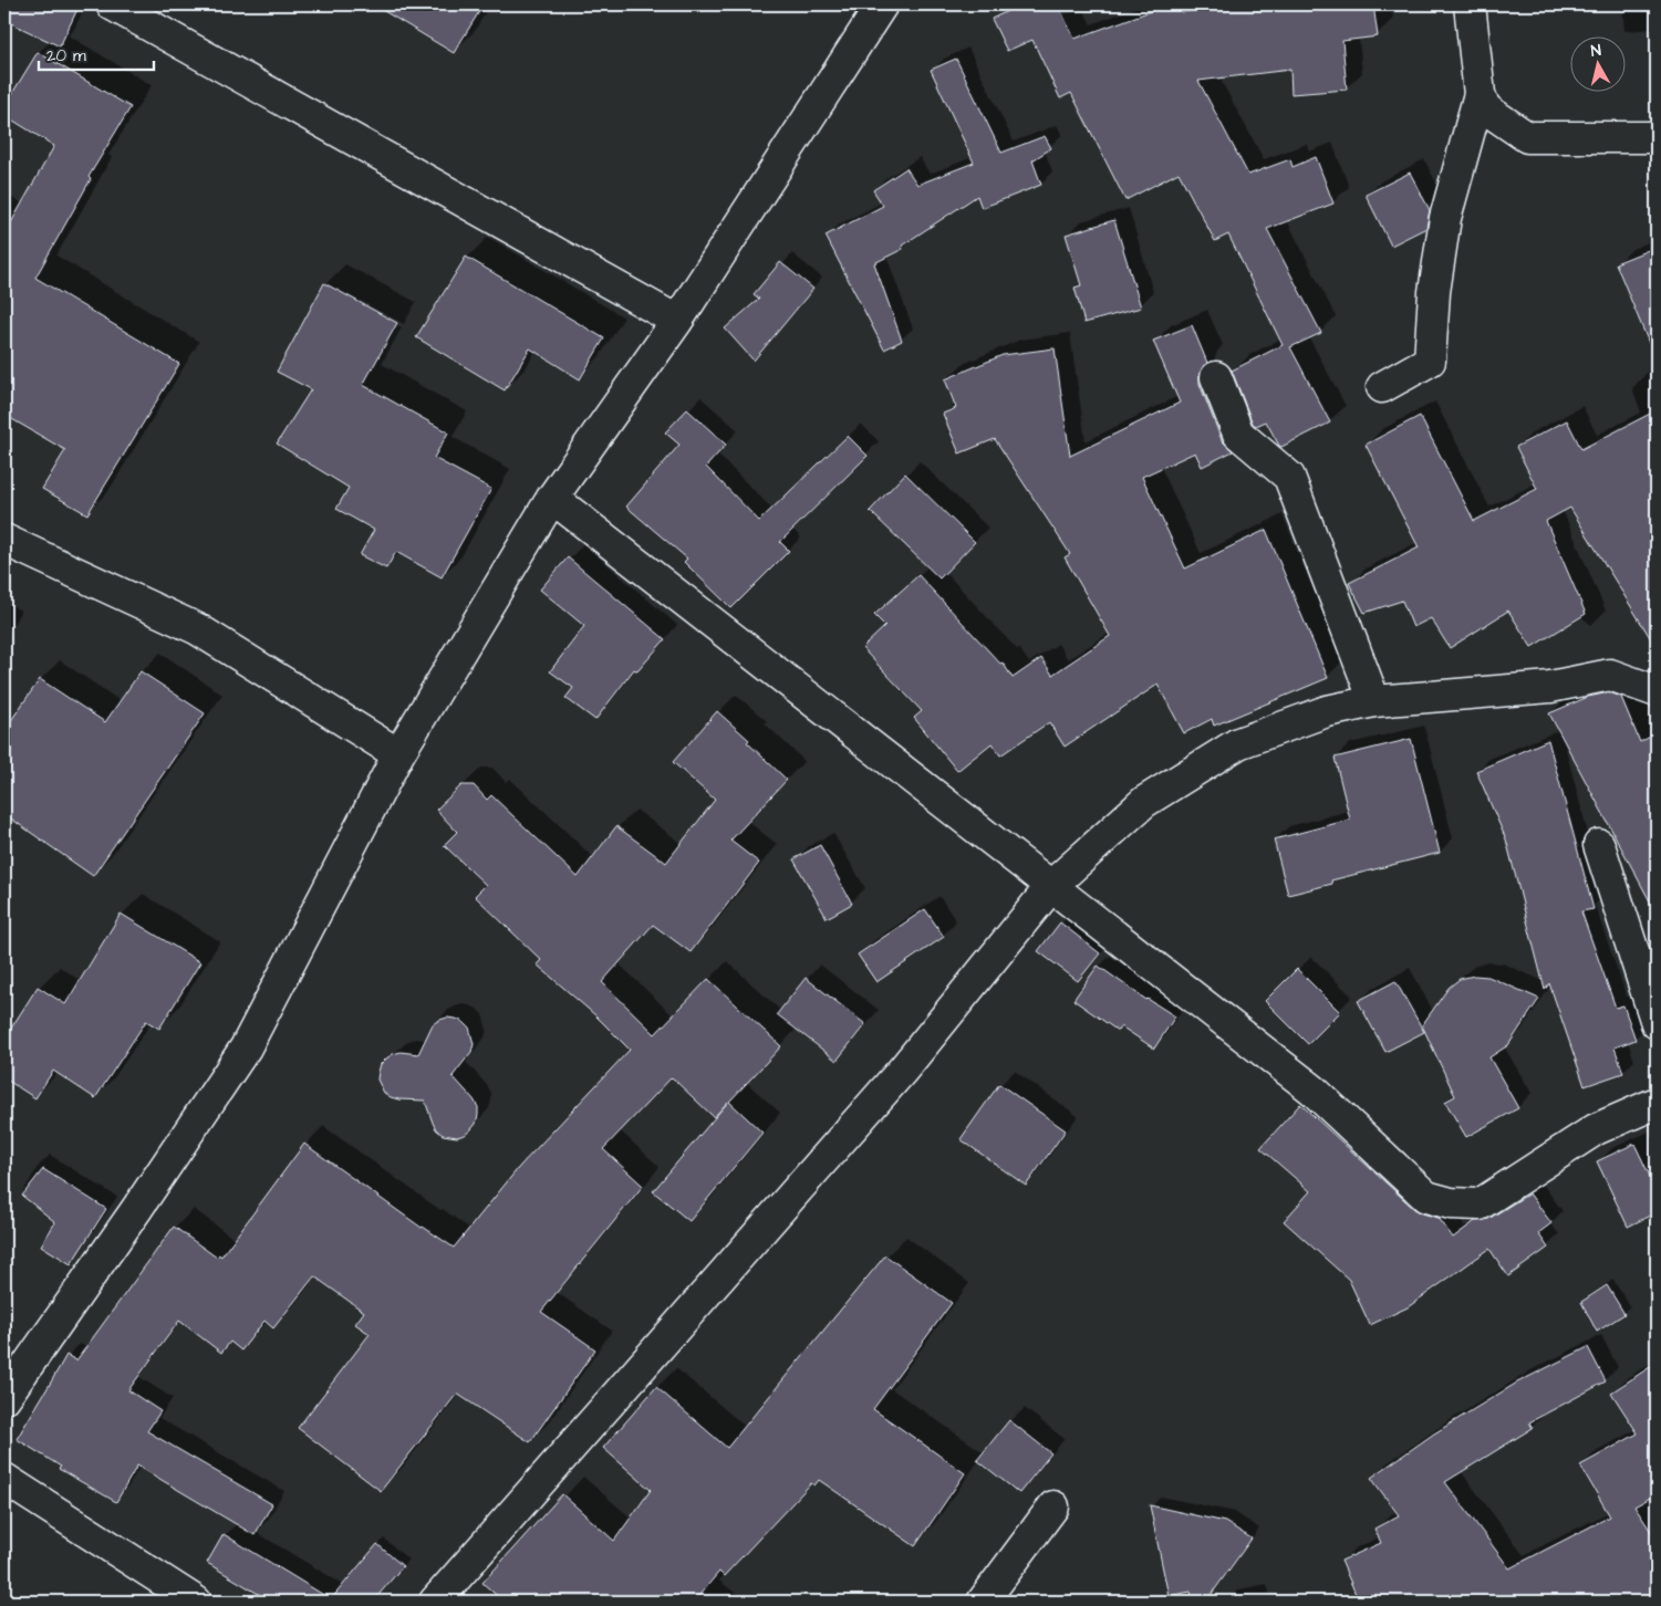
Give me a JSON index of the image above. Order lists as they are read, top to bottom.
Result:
{
  "scale_bar": "20 m",
  "north": "top"
}
